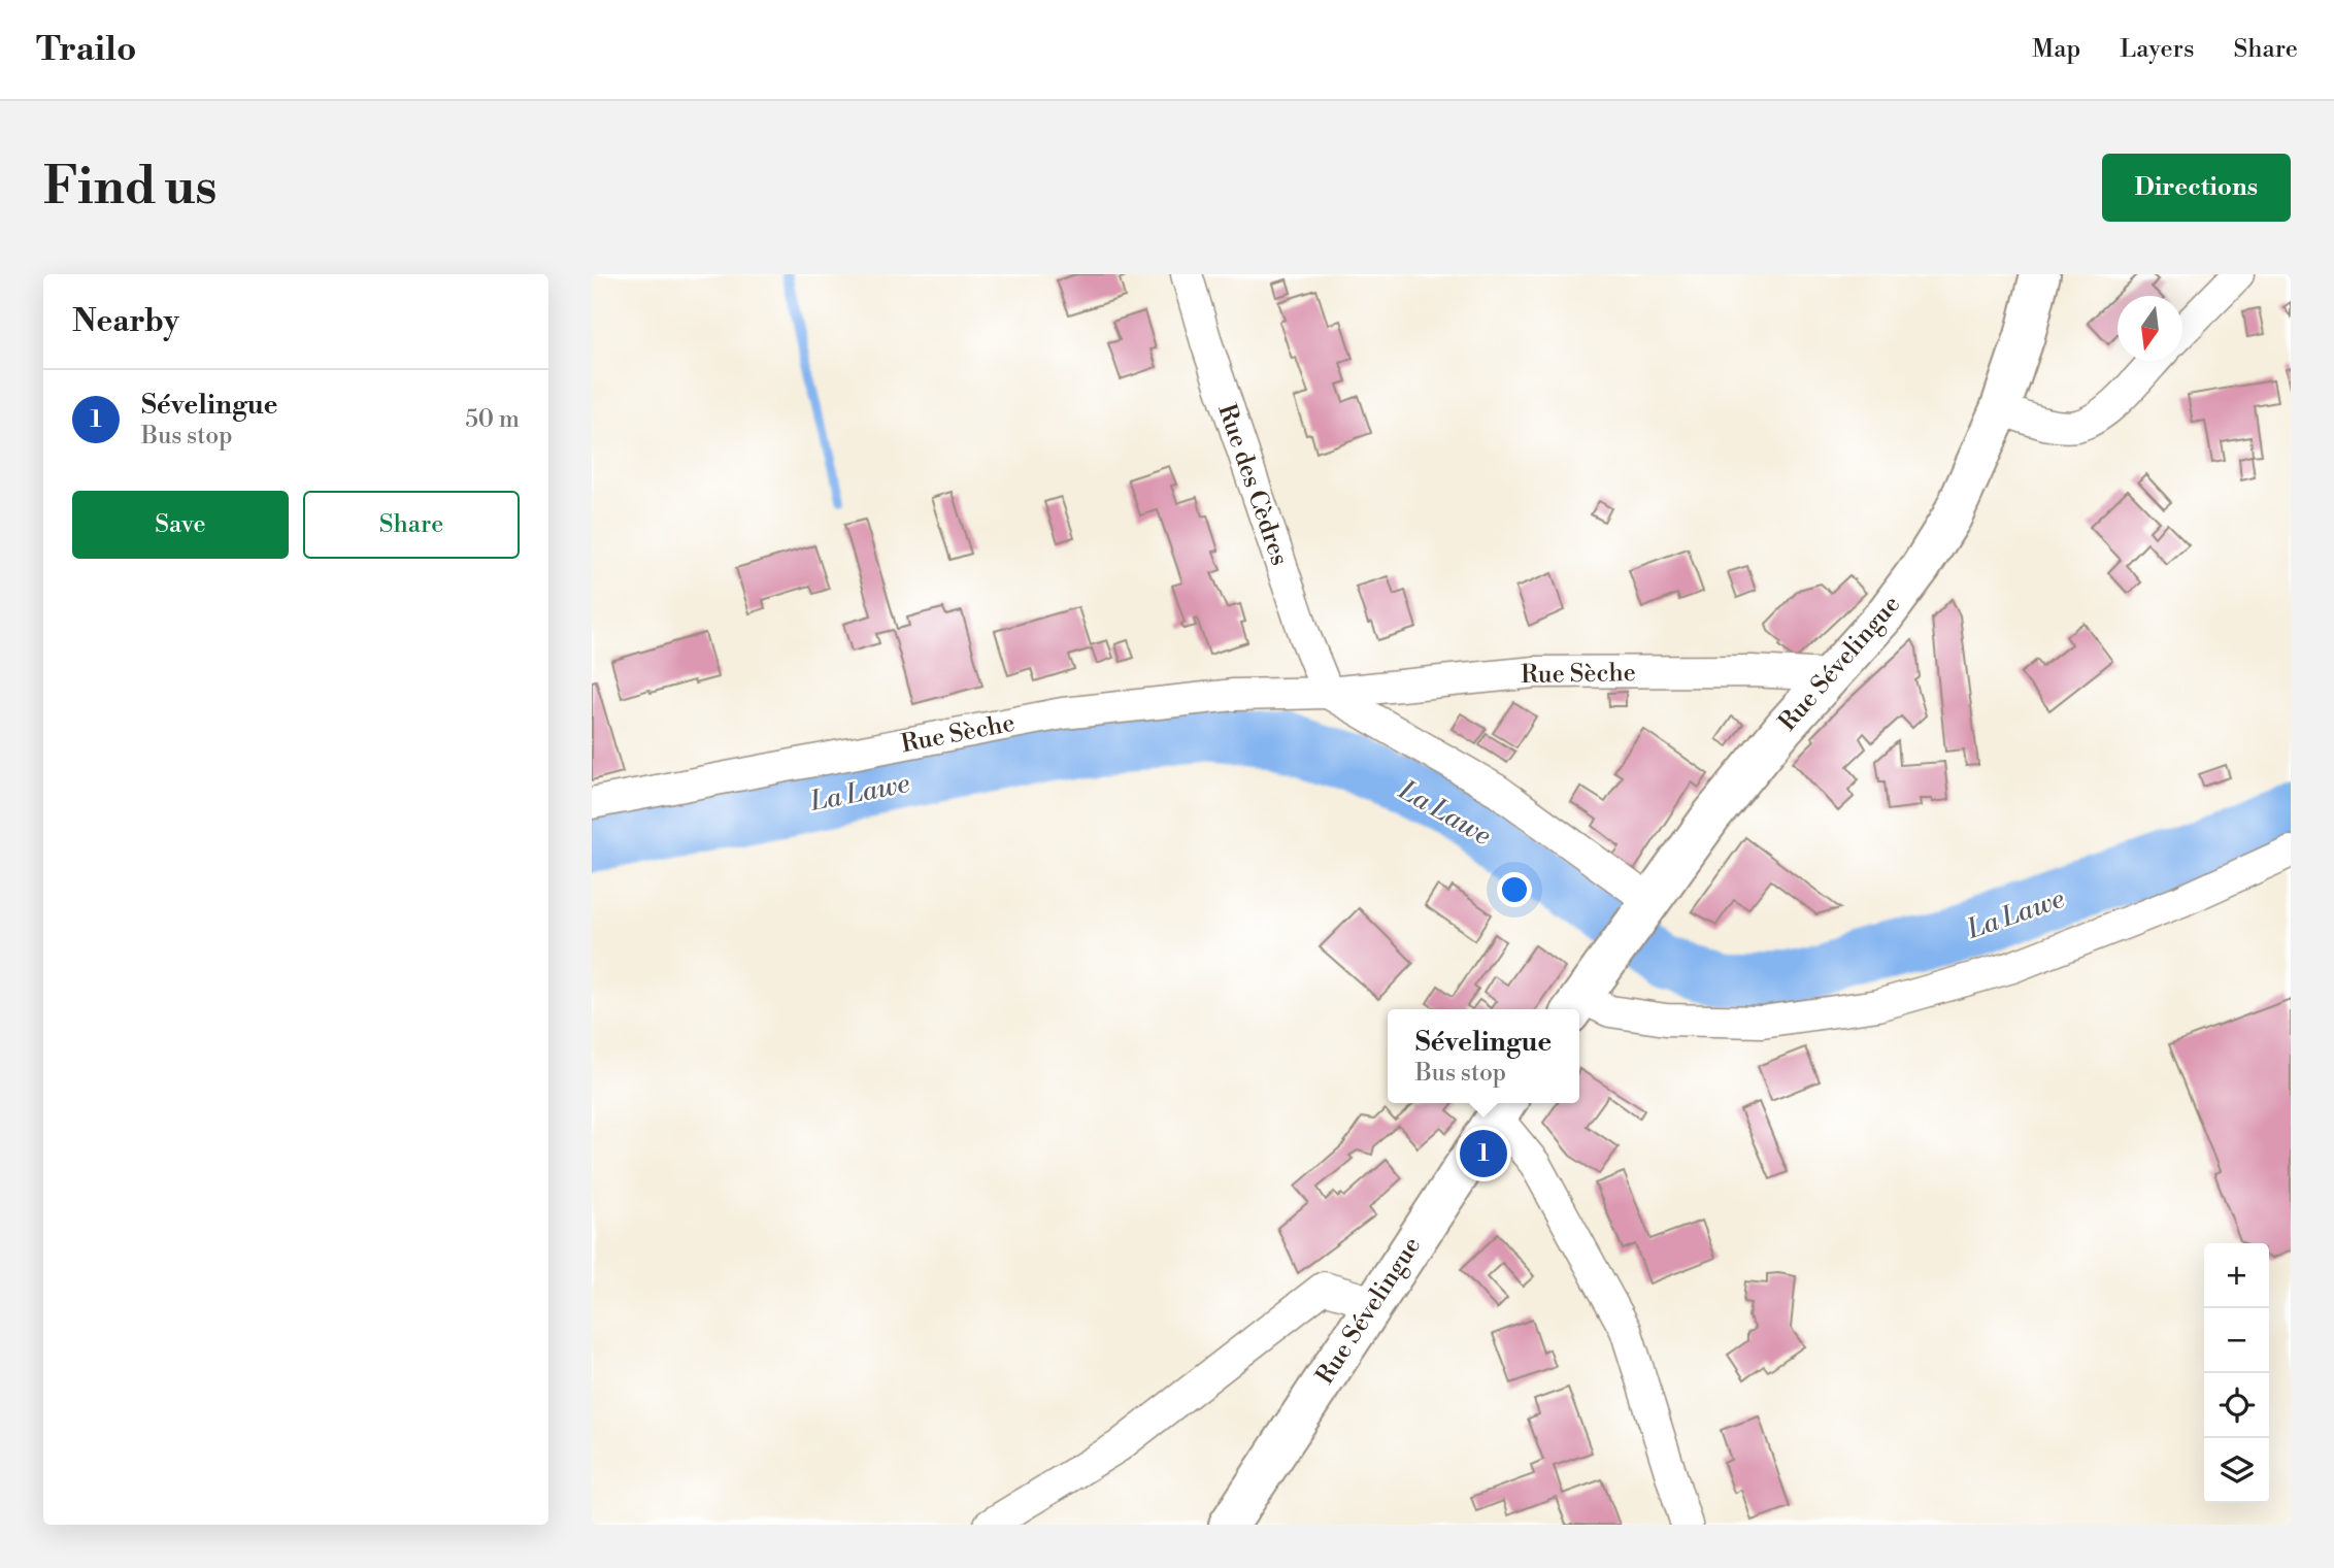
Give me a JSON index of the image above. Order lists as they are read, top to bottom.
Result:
{
  "streets": {
    "main road": ["Rue Sévelingue"],
    "street": ["Rue des Cèdres", "Rue Sèche"]
  },
  "crossings": [
    ["Rue des Cèdres", "Rue Sèche"],
    ["Rue Sévelingue", "Rue Sèche"]
  ],
  "water": ["La Lawe"],
  "north": "bottom",
  "page": {
    "header": "Trailo",
    "nav": ["Map", "Layers", "Share"],
    "buttons": [
      "Directions",
      ["Save", "Share"]
    ],
    "title": "Find us",
    "heading": "Nearby",
    "list": [
      {
        "mark": "1",
        "name": "Sévelingue",
        "note": "Bus stop",
        "value": "50 m"
      }
    ],
    "popup": ["Sévelingue", "Bus stop"],
    "pins": "1",
    "map_buttons": ["+", "−"]
  }
}
